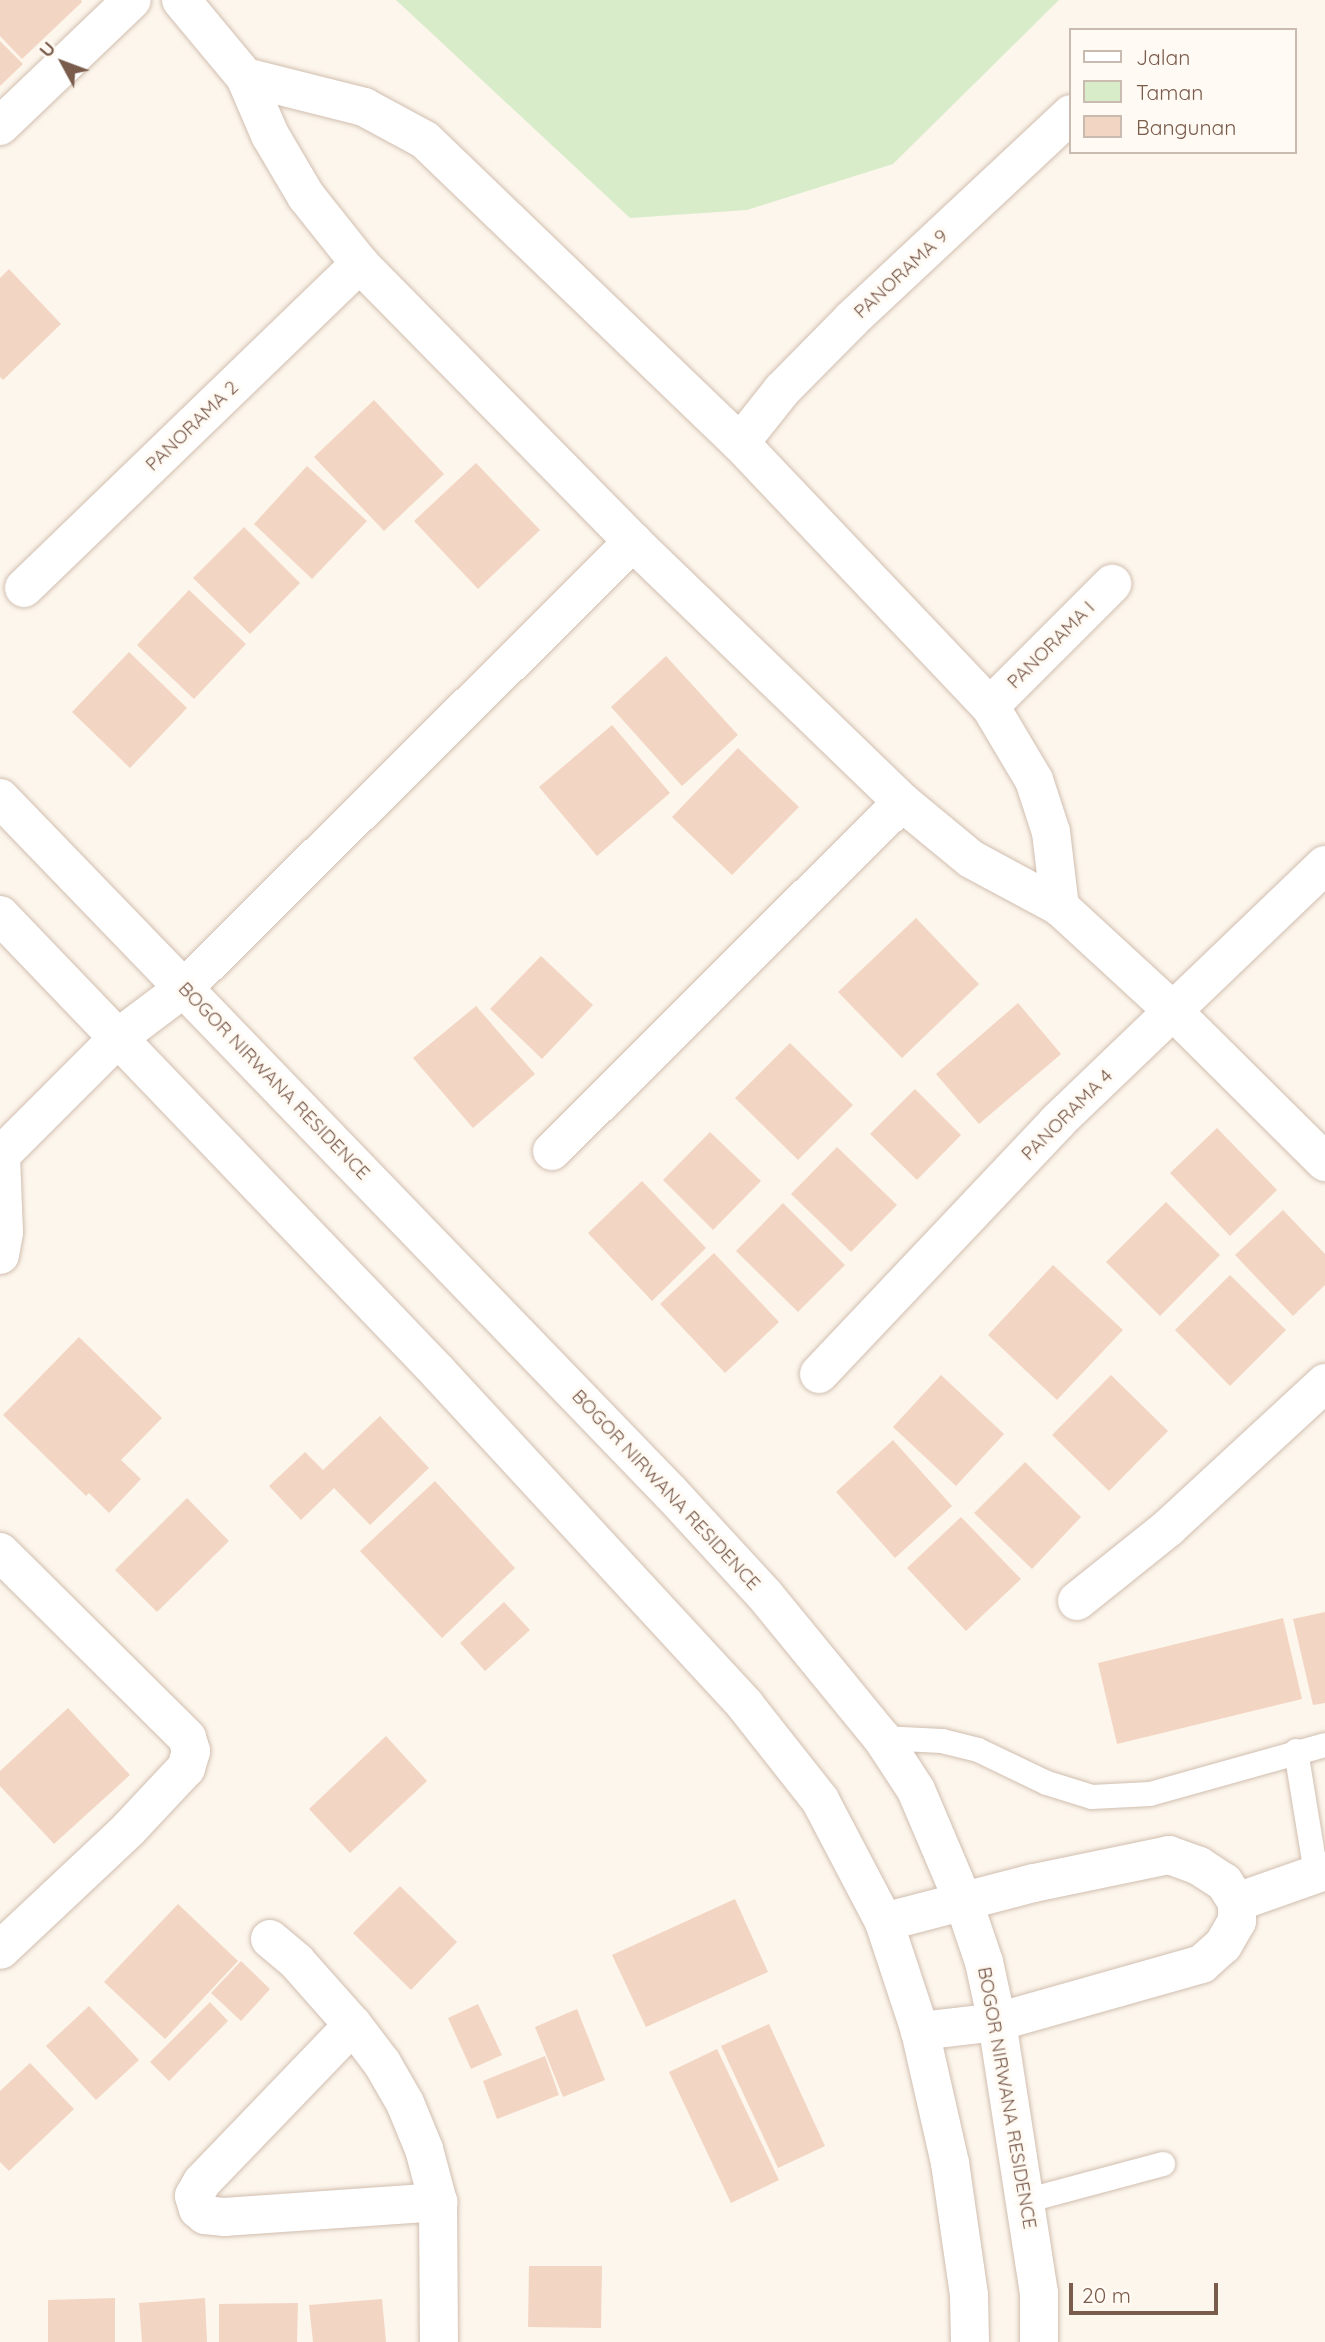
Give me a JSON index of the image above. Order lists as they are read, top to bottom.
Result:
{
  "streets": {
    "street": [
      "PANORAMA 9",
      "PANORAMA 2",
      "PANORAMA I",
      "BOGOR NIRWANA RESIDENCE",
      "PANORAMA 4"
    ]
  },
  "legend": ["Jalan", "Taman", "Bangunan"],
  "scale_bar": "20 m",
  "north": "top left"
}
